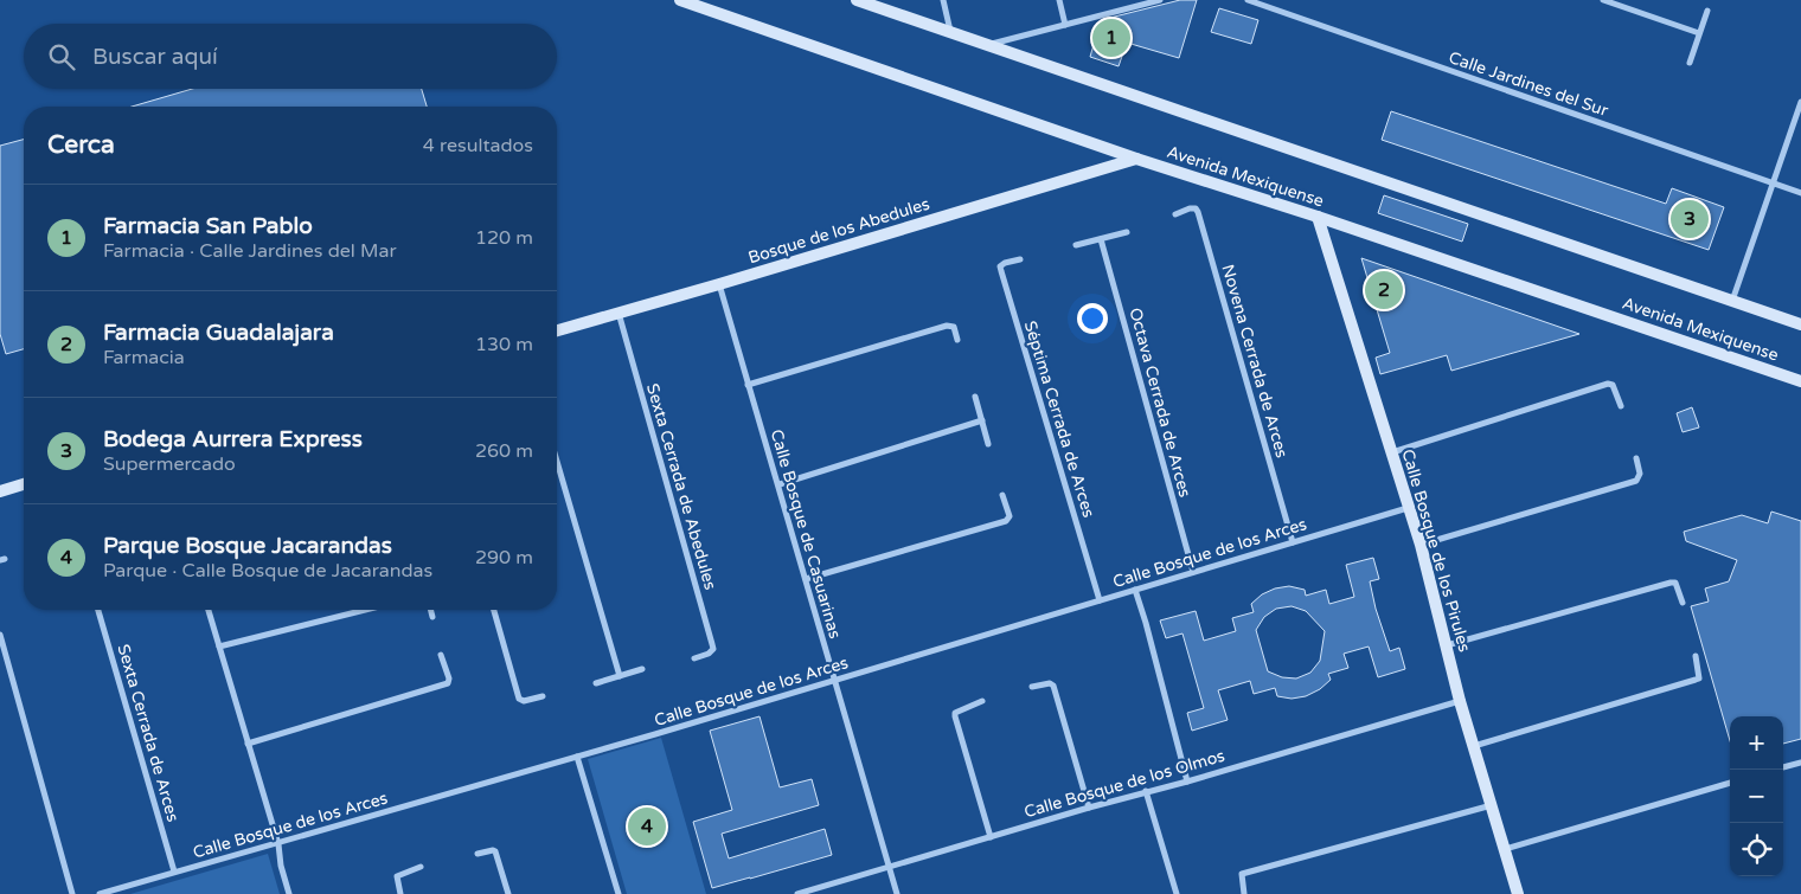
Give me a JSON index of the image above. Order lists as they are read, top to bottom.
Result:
{
  "streets": {
    "main road": ["Avenida Mexiquense", "Bosque de los Abedules", "Calle Bosque de los Pirules"],
    "street": [
      "Calle Jardines del Sur",
      "Novena Cerrada de Arces",
      "Octava Cerrada de Arces",
      "Séptima Cerrada de Arces",
      "Sexta Cerrada de Abedules",
      "Calle Bosque de Casuarinas",
      "Calle Bosque de los Arces",
      "Sexta Cerrada de Arces",
      "Calle Bosque de los Olmos"
    ]
  },
  "crossings": [
    ["Avenida Mexiquense", "Bosque de los Abedules"],
    ["Avenida Mexiquense", "Calle Bosque de los Pirules"],
    ["Bosque de los Abedules", "Sexta Cerrada de Abedules"],
    ["Bosque de los Abedules", "Calle Bosque de Casuarinas"],
    ["Novena Cerrada de Arces", "Calle Bosque de los Arces"],
    ["Octava Cerrada de Arces", "Calle Bosque de los Arces"],
    ["Séptima Cerrada de Arces", "Calle Bosque de los Arces"],
    ["Calle Bosque de Casuarinas", "Calle Bosque de los Arces"],
    ["Calle Bosque de Casuarinas", "Calle Bosque de los Olmos"],
    ["Calle Bosque de los Pirules", "Calle Bosque de los Arces"],
    ["Calle Bosque de los Pirules", "Calle Bosque de los Olmos"],
    ["Calle Bosque de los Arces", "Sexta Cerrada de Arces"]
  ],
  "page": {
    "pins": [
      "1",
      "3",
      "2",
      "4"
    ],
    "search": "Buscar aquí",
    "heading": ["Cerca", "4 resultados"],
    "list": [
      {
        "mark": "1",
        "name": "Farmacia San Pablo",
        "note": "Farmacia · Calle Jardines del Mar",
        "value": "120 m"
      },
      {
        "mark": "2",
        "name": "Farmacia Guadalajara",
        "note": "Farmacia",
        "value": "130 m"
      },
      {
        "mark": "3",
        "name": "Bodega Aurrera Express",
        "note": "Supermercado",
        "value": "260 m"
      },
      {
        "mark": "4",
        "name": "Parque Bosque Jacarandas",
        "note": "Parque · Calle Bosque de Jacarandas",
        "value": "290 m"
      }
    ],
    "map_buttons": ["+", "−"]
  }
}
